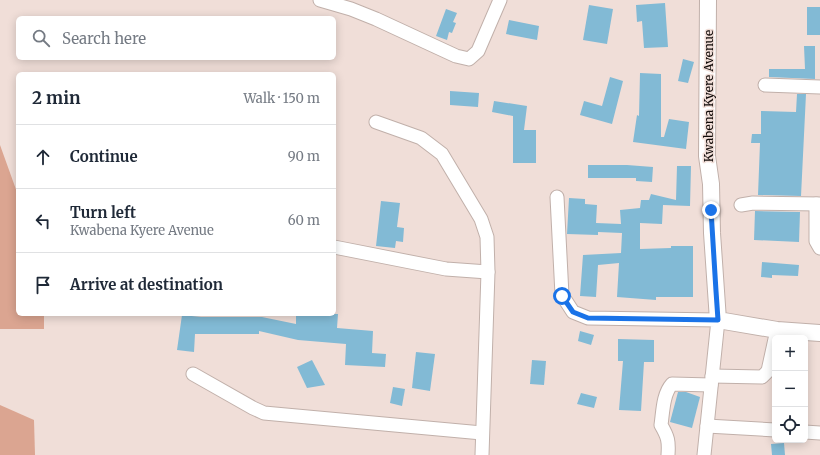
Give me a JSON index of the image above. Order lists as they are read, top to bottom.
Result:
{
  "streets": {
    "main road": ["Kwabena Kyere Avenue"]
  },
  "page": {
    "search": "Search here",
    "heading": ["2 min", "Walk · 150 m"],
    "list": [
      ["Continue", "90 m"],
      ["Turn left", "Kwabena Kyere Avenue", "60 m"],
      "Arrive at destination"
    ],
    "map_buttons": ["+", "−"]
  }
}
